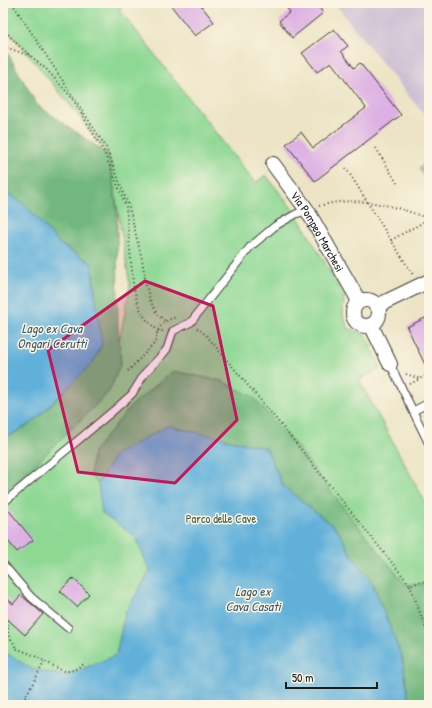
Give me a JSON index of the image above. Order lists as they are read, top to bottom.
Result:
{
  "streets": {
    "street": ["Via Pompeo Marchesi"]
  },
  "water": ["Lago ex Cava Ongari Cerutti", "Lago ex Cava Casati"],
  "parks": ["Parco delle Cave"],
  "scale_bar": "50 m"
}
